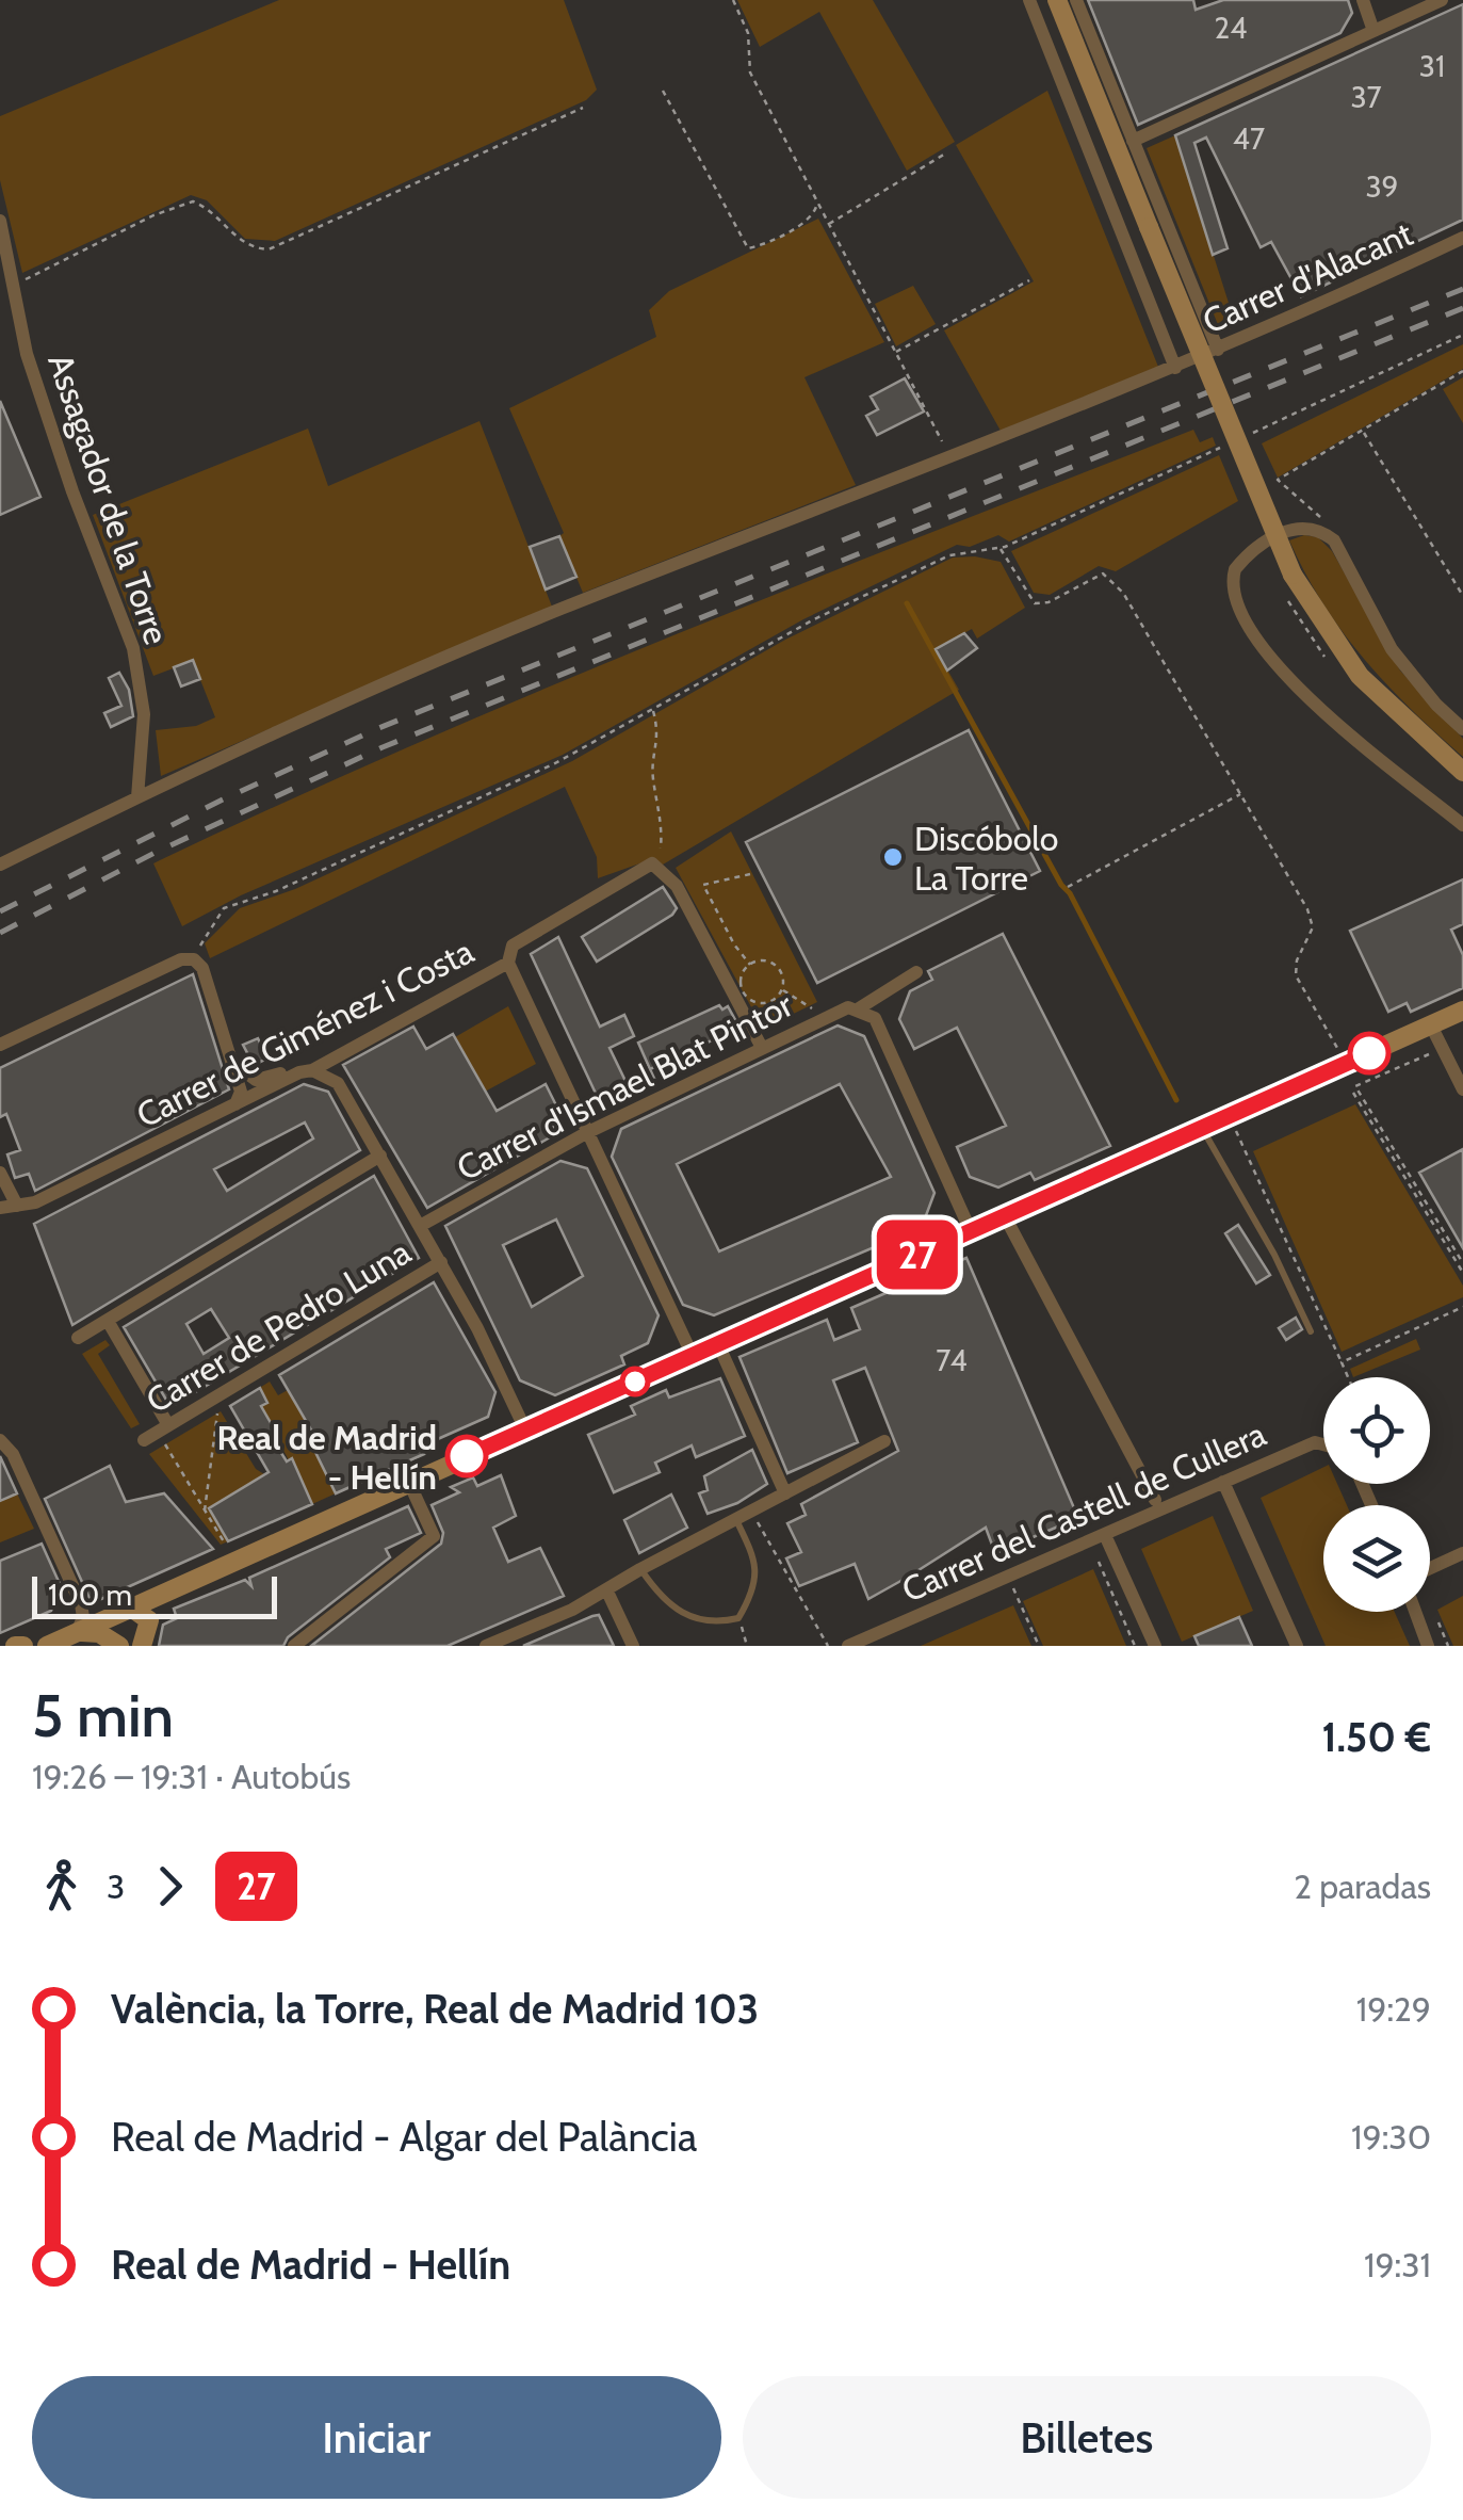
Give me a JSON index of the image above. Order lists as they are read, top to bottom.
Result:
{
  "streets": {
    "street": [
      "Carrer d'Alacant",
      "Assagador de la Torre",
      "Carrer de Giménez i Costa",
      "Carrer d'Ismael Blat Pintor",
      "Carrer de Pedro Luna",
      "Carrer del Castell de Cullera"
    ]
  },
  "crossings": [
    ["Carrer d'Alacant", "Assagador de la Torre"]
  ],
  "places": ["Discóbolo La Torre", "Real de Madrid - Hellín"],
  "lines": ["bus line 27"],
  "house_numbers": [
    "24",
    "31",
    "37",
    "47",
    "39",
    "74"
  ],
  "scale_bar": "100 m",
  "page": {
    "on_map": "27",
    "scale": "100 m",
    "heading": ["5 min", "19:26 – 19:31 · Autobús", "1.50 €"],
    "legs": ["3", "27", "2 paradas"],
    "list": [
      {
        "name": "València, la Torre, Real de Madrid 103",
        "value": "19:29"
      },
      {
        "name": "Real de Madrid - Algar del Palància",
        "value": "19:30"
      },
      {
        "name": "Real de Madrid - Hellín",
        "value": "19:31"
      }
    ],
    "buttons": ["Iniciar", "Billetes"]
  }
}
